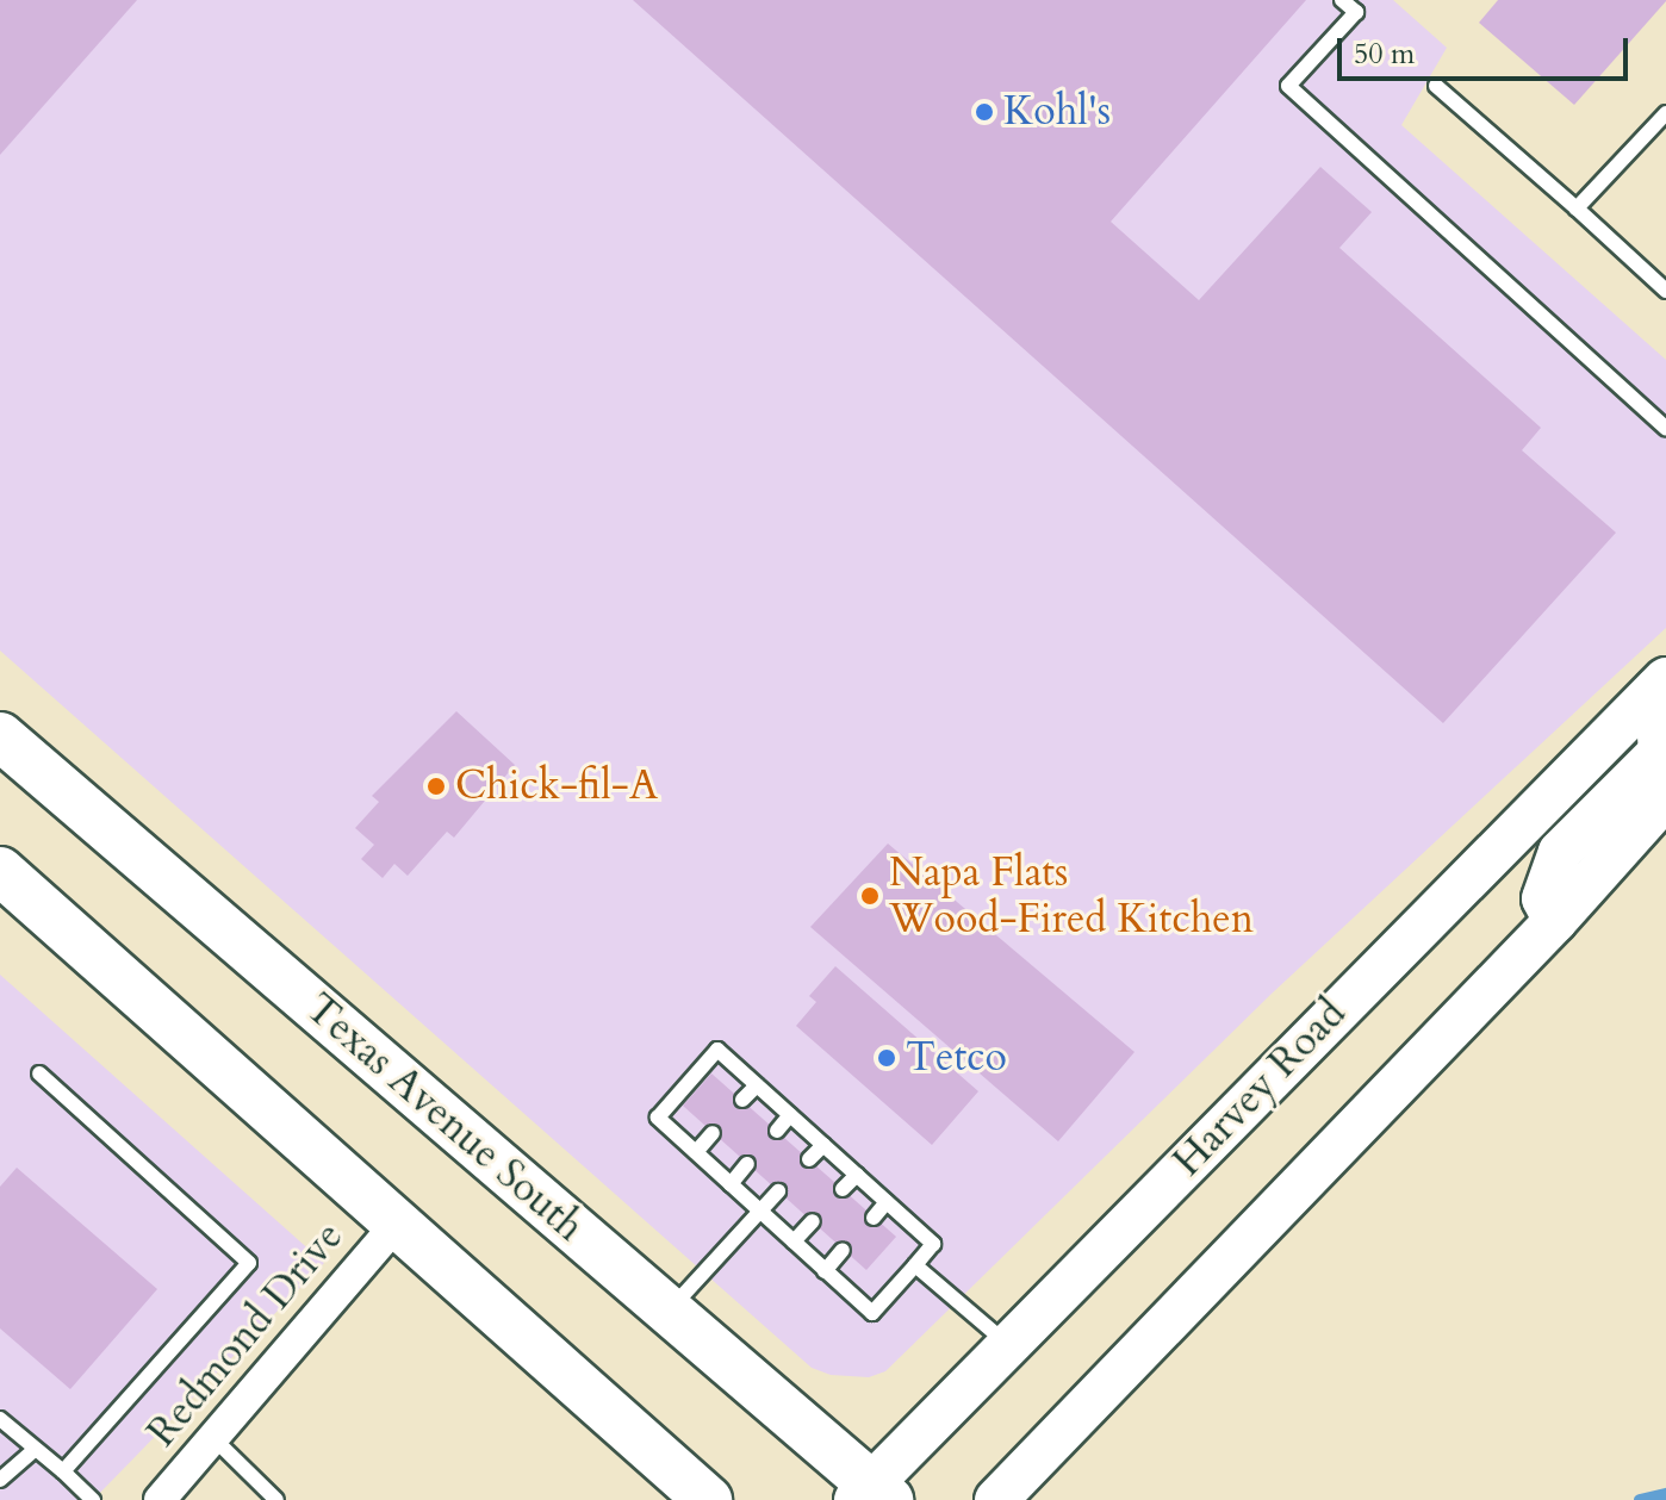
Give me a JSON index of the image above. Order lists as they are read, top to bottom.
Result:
{
  "streets": {
    "main road": ["Harvey Road", "Texas Avenue South"],
    "street": ["Redmond Drive"]
  },
  "crossings": [
    ["Harvey Road", "Texas Avenue South"]
  ],
  "places": [
    "Kohl's",
    "Chick-fil-A",
    "Napa Flats Wood-Fired Kitchen",
    "Tetco"
  ],
  "scale_bar": "50 m"
}
